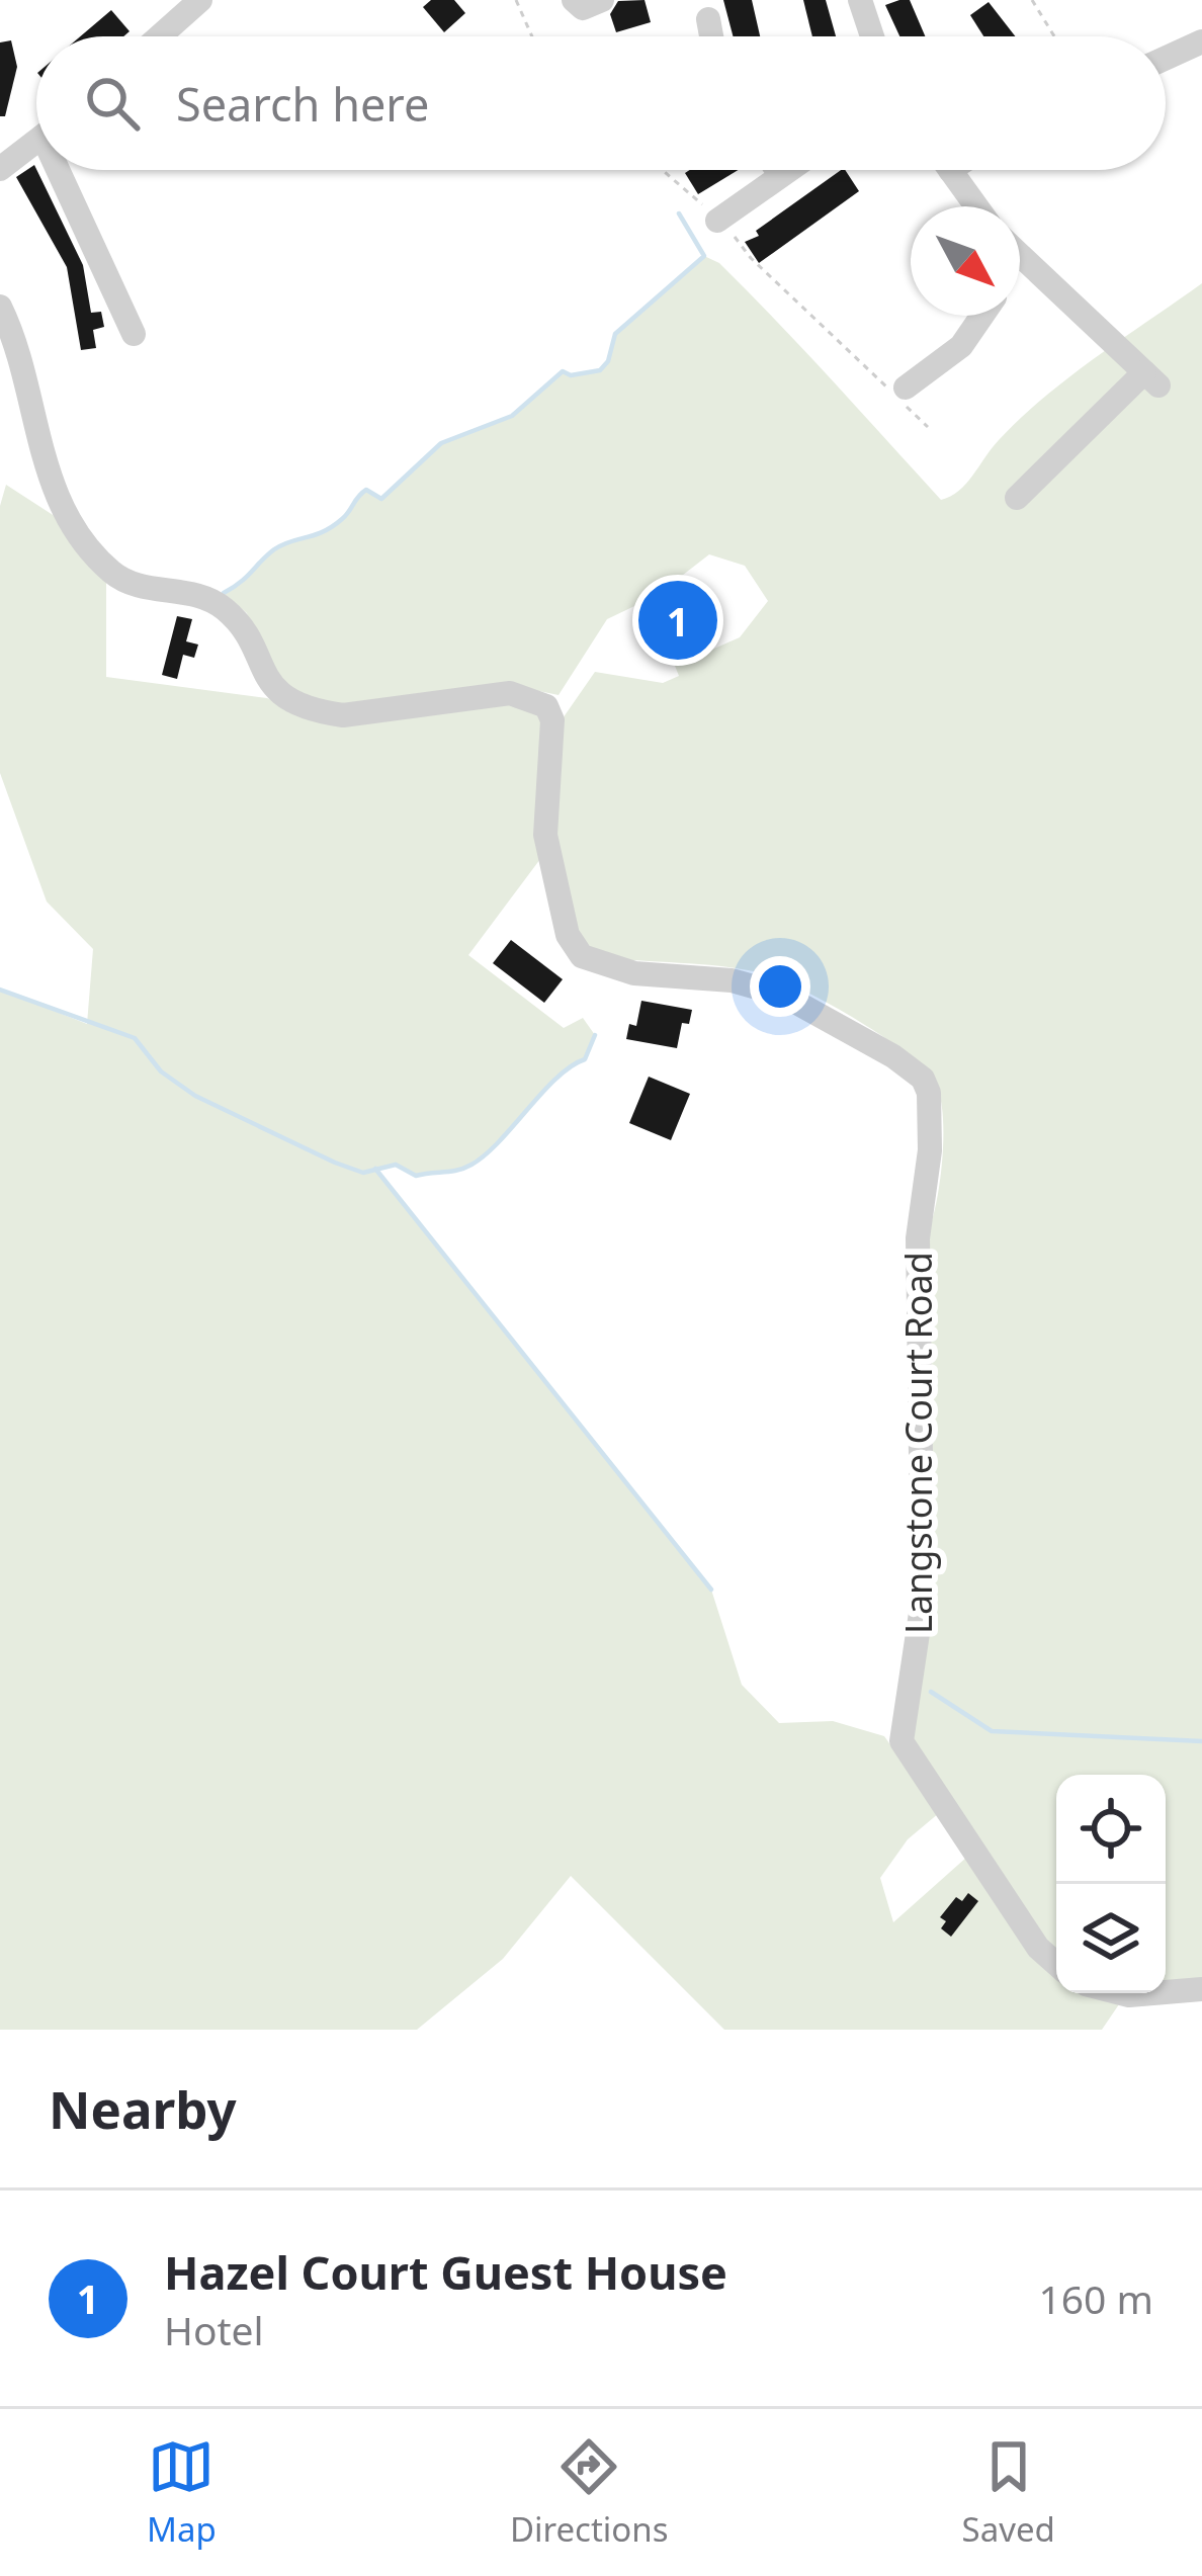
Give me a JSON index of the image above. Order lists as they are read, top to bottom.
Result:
{
  "streets": {
    "street": ["Langstone Court Road"]
  },
  "north": "bottom right",
  "page": {
    "search": "Search here",
    "pins": "1",
    "heading": "Nearby",
    "list": [
      {
        "mark": "1",
        "name": "Hazel Court Guest House",
        "note": "Hotel",
        "value": "160 m"
      }
    ],
    "nav": ["Map", "Directions", "Saved"]
  }
}
